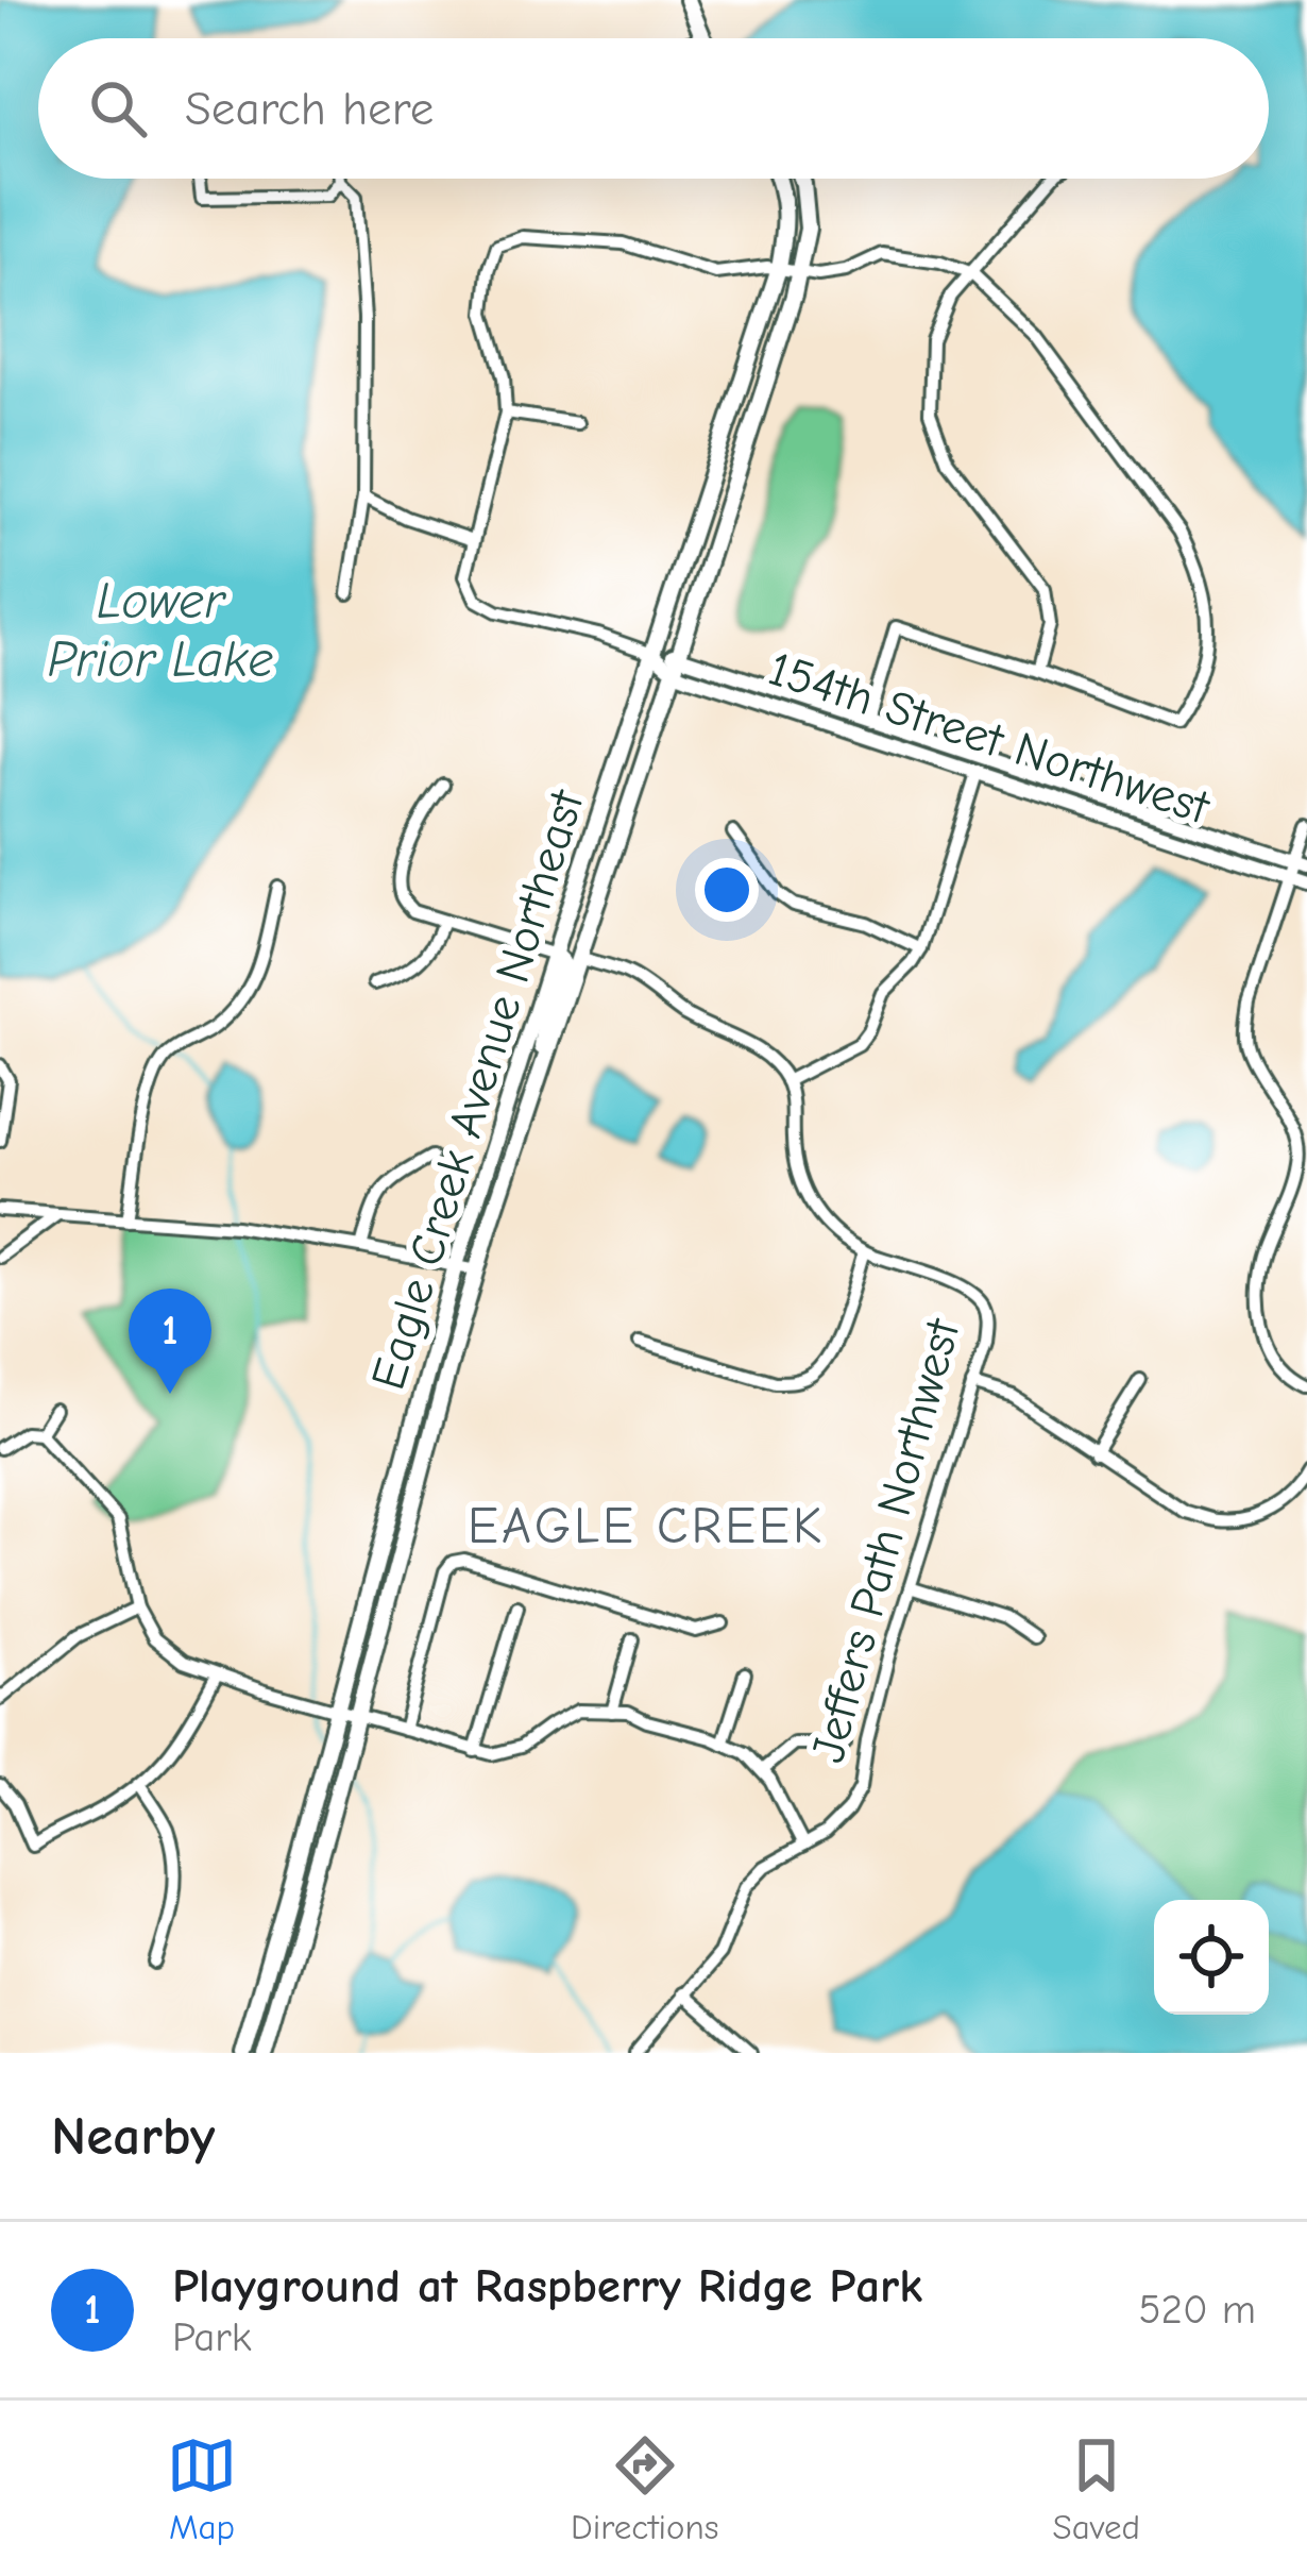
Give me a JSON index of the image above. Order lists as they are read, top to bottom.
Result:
{
  "streets": {
    "main road": ["Eagle Creek Avenue Northeast"],
    "street": ["154th Street Northwest", "Jeffers Path Northwest"]
  },
  "crossings": [
    ["154th Street Northwest", "Eagle Creek Avenue Northeast"]
  ],
  "districts": ["EAGLE CREEK"],
  "water": ["Lower Prior Lake"],
  "page": {
    "search": "Search here",
    "pins": "1",
    "heading": "Nearby",
    "list": [
      {
        "mark": "1",
        "name": "Playground at Raspberry Ridge Park",
        "note": "Park",
        "value": "520 m"
      }
    ],
    "nav": ["Map", "Directions", "Saved"]
  }
}
